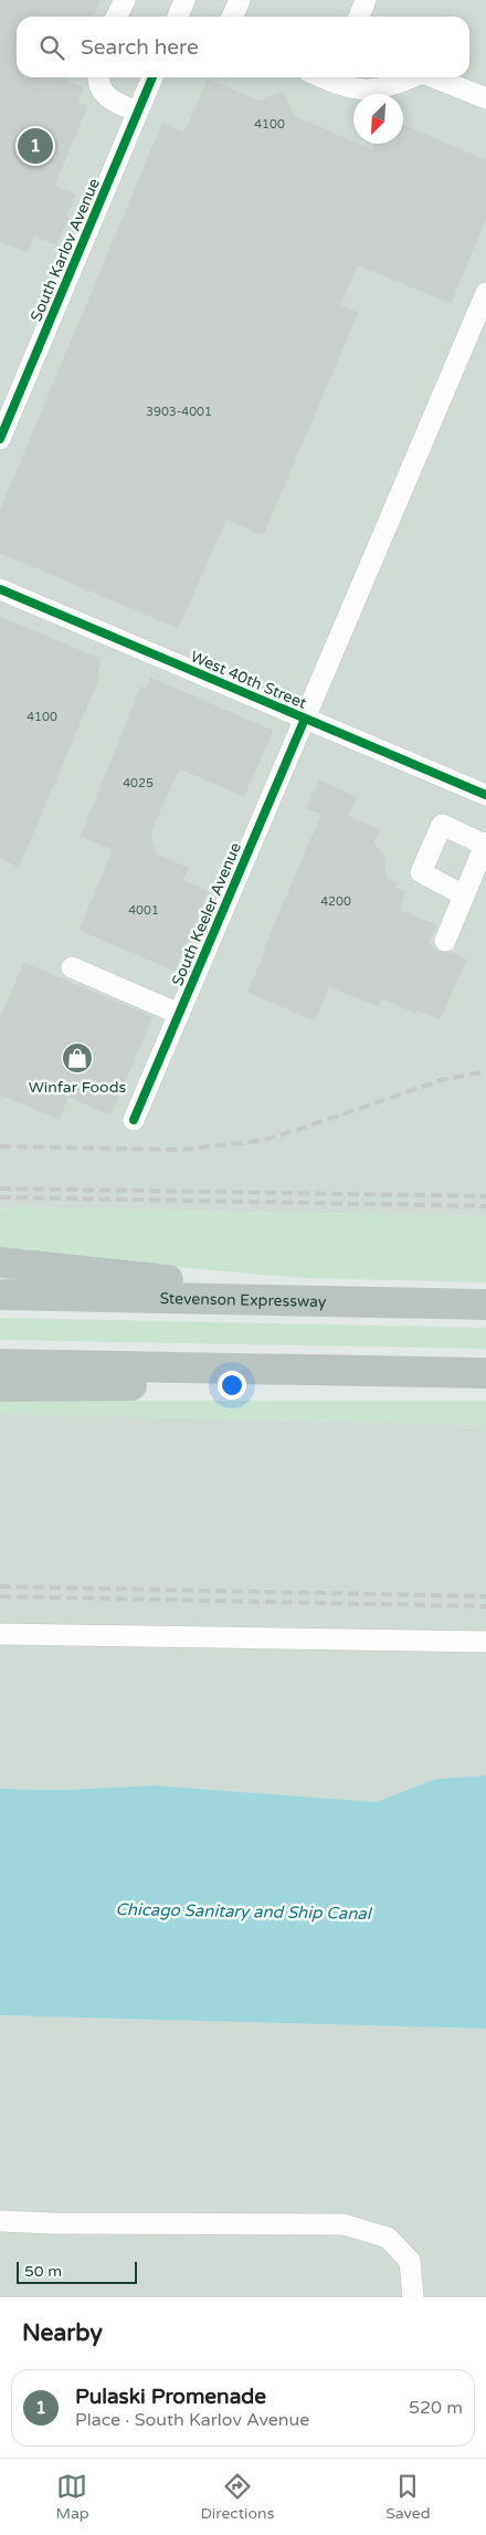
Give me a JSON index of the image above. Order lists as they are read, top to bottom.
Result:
{
  "streets": {
    "highway": ["Stevenson Expressway"],
    "street": ["South Karlov Avenue", "West 40th Street", "South Keeler Avenue"]
  },
  "crossings": [
    ["West 40th Street", "South Keeler Avenue"]
  ],
  "water": ["Chicago Sanitary and Ship Canal"],
  "places": {
    "shop": ["Winfar Foods"]
  },
  "house_numbers": [
    "4100",
    "3903-4001",
    "4100",
    "4025",
    "4200",
    "4001"
  ],
  "scale_bar": "50 m",
  "north": "bottom left",
  "page": {
    "search": "Search here",
    "pins": "1",
    "scale": "50 m",
    "heading": "Nearby",
    "list": [
      {
        "mark": "1",
        "name": "Pulaski Promenade",
        "note": "Place · South Karlov Avenue",
        "value": "520 m"
      }
    ],
    "nav": ["Map", "Directions", "Saved"]
  }
}
